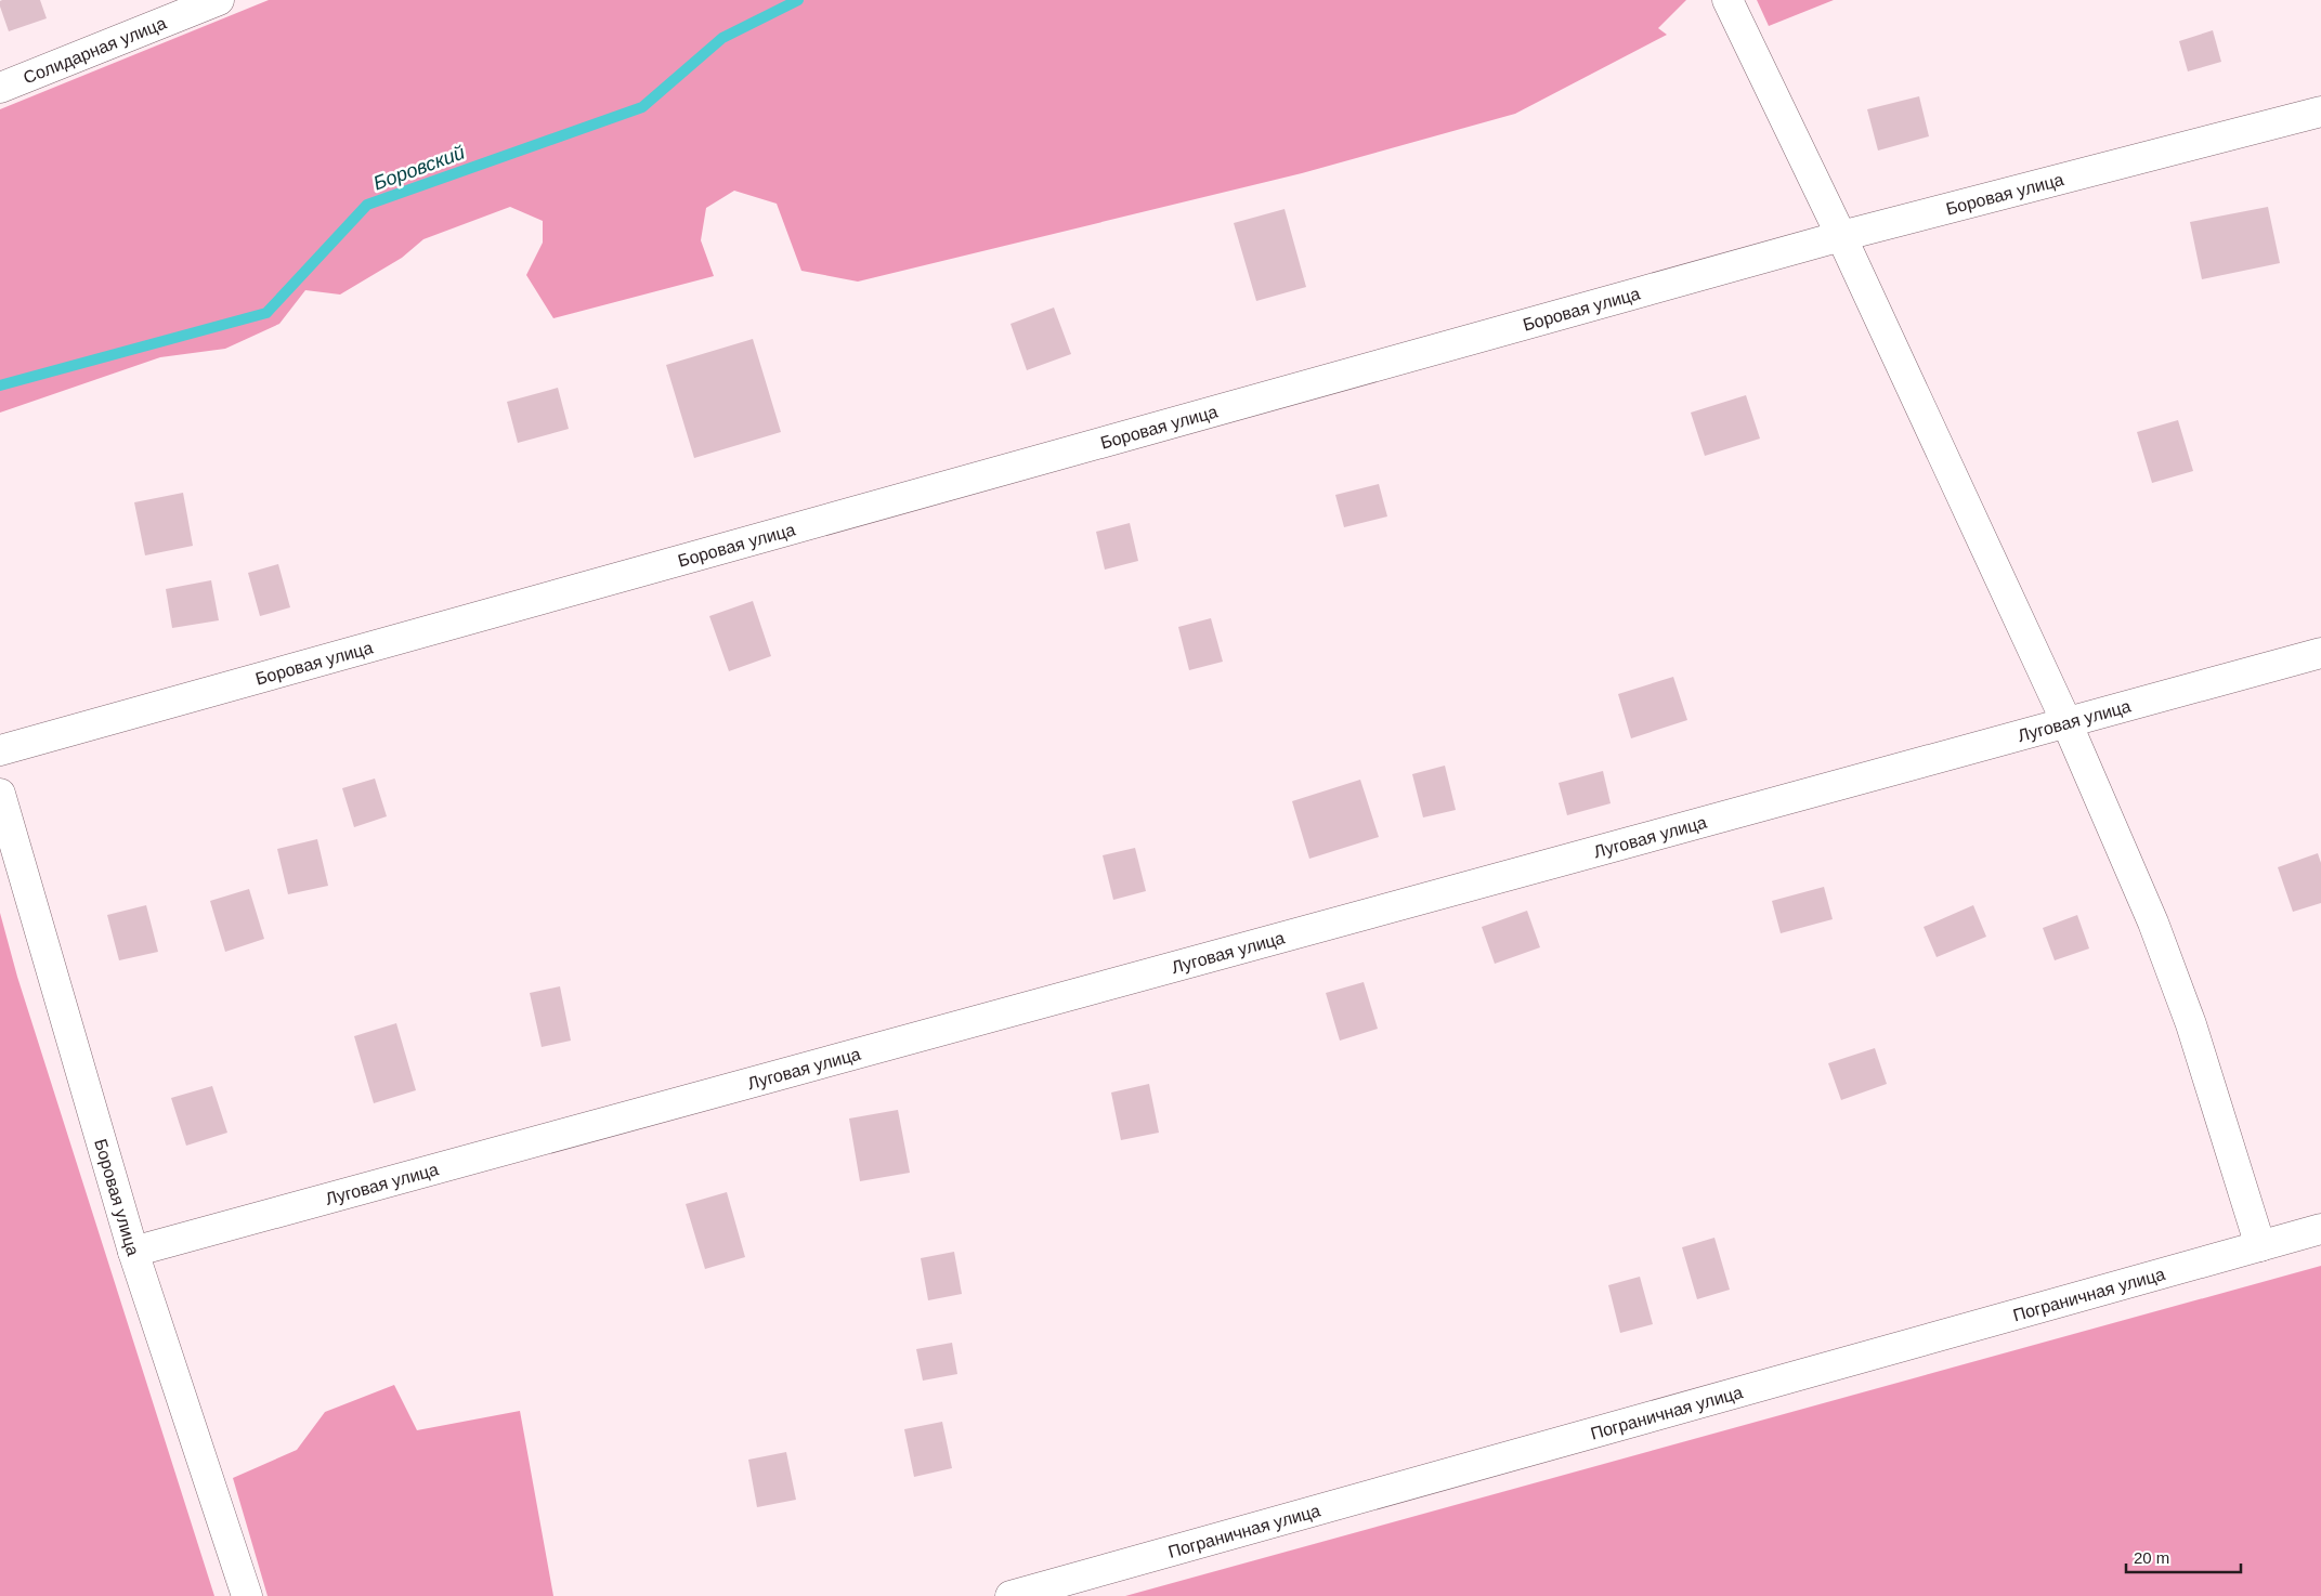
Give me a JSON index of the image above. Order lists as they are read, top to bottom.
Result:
{
  "streets": {
    "street": [
      "Солидарная улица",
      "Боровая улица",
      "Луговая улица",
      "Пограничная улица"
    ]
  },
  "crossings": [
    ["Боровая улица", "Луговая улица"]
  ],
  "water": ["Боровский"],
  "scale_bar": "20 m"
}
